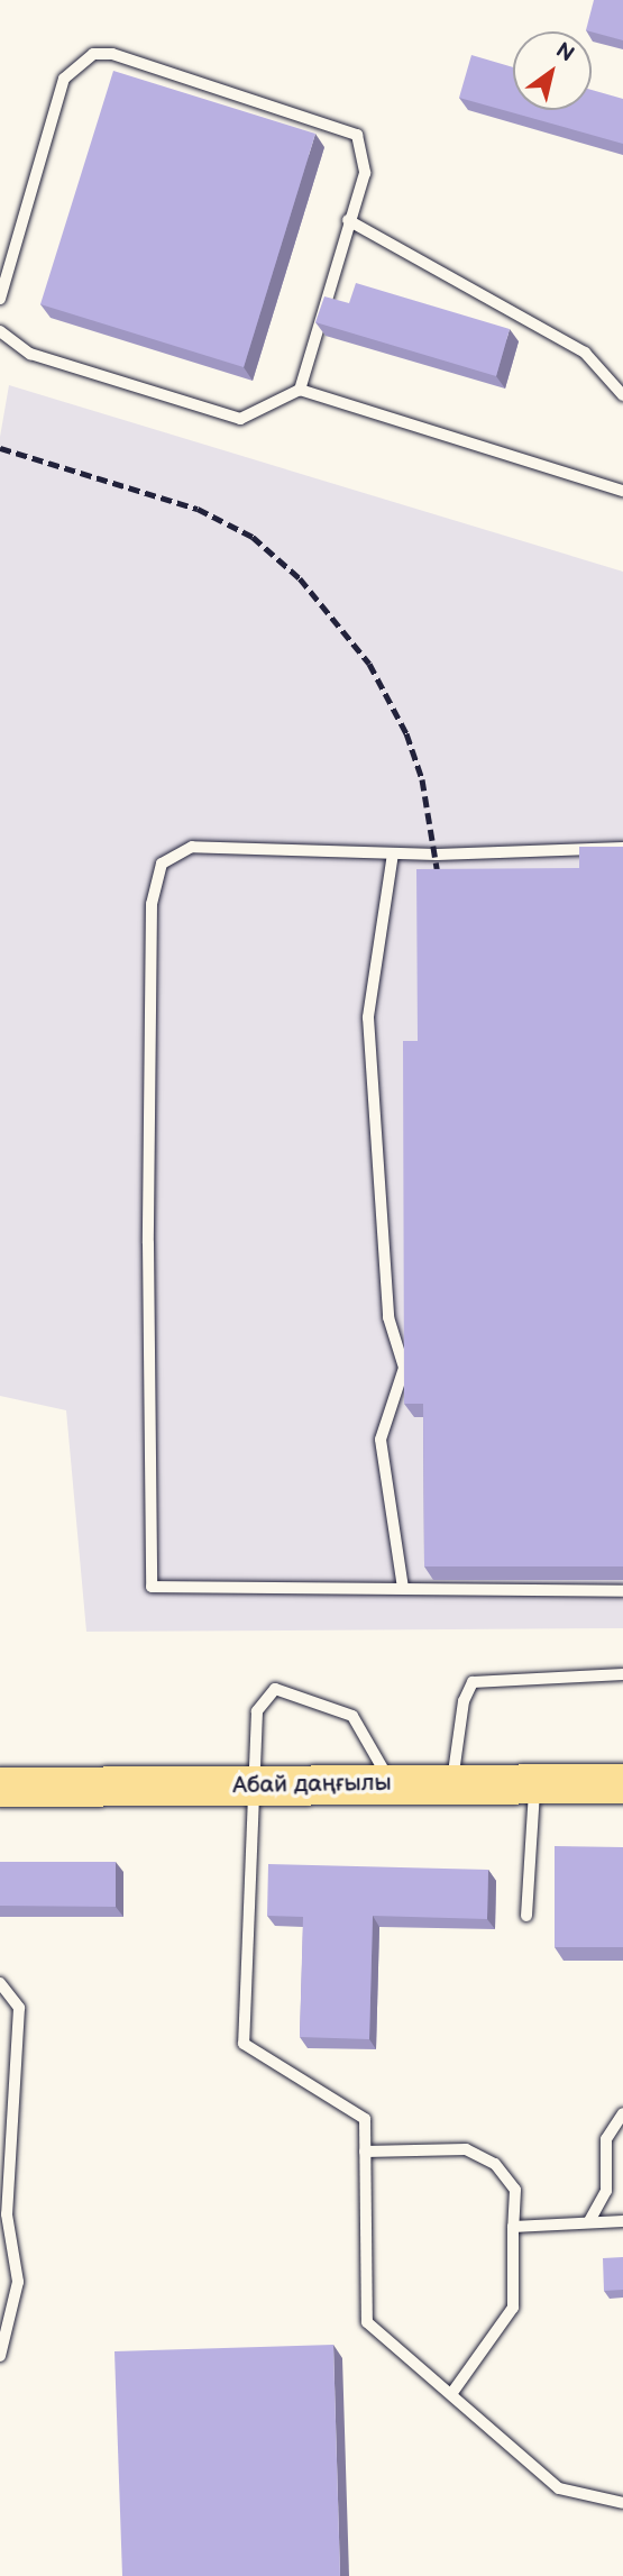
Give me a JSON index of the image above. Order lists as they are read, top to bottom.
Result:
{
  "streets": {
    "main road": ["Абай даңғылы"]
  },
  "north": "top right"
}
